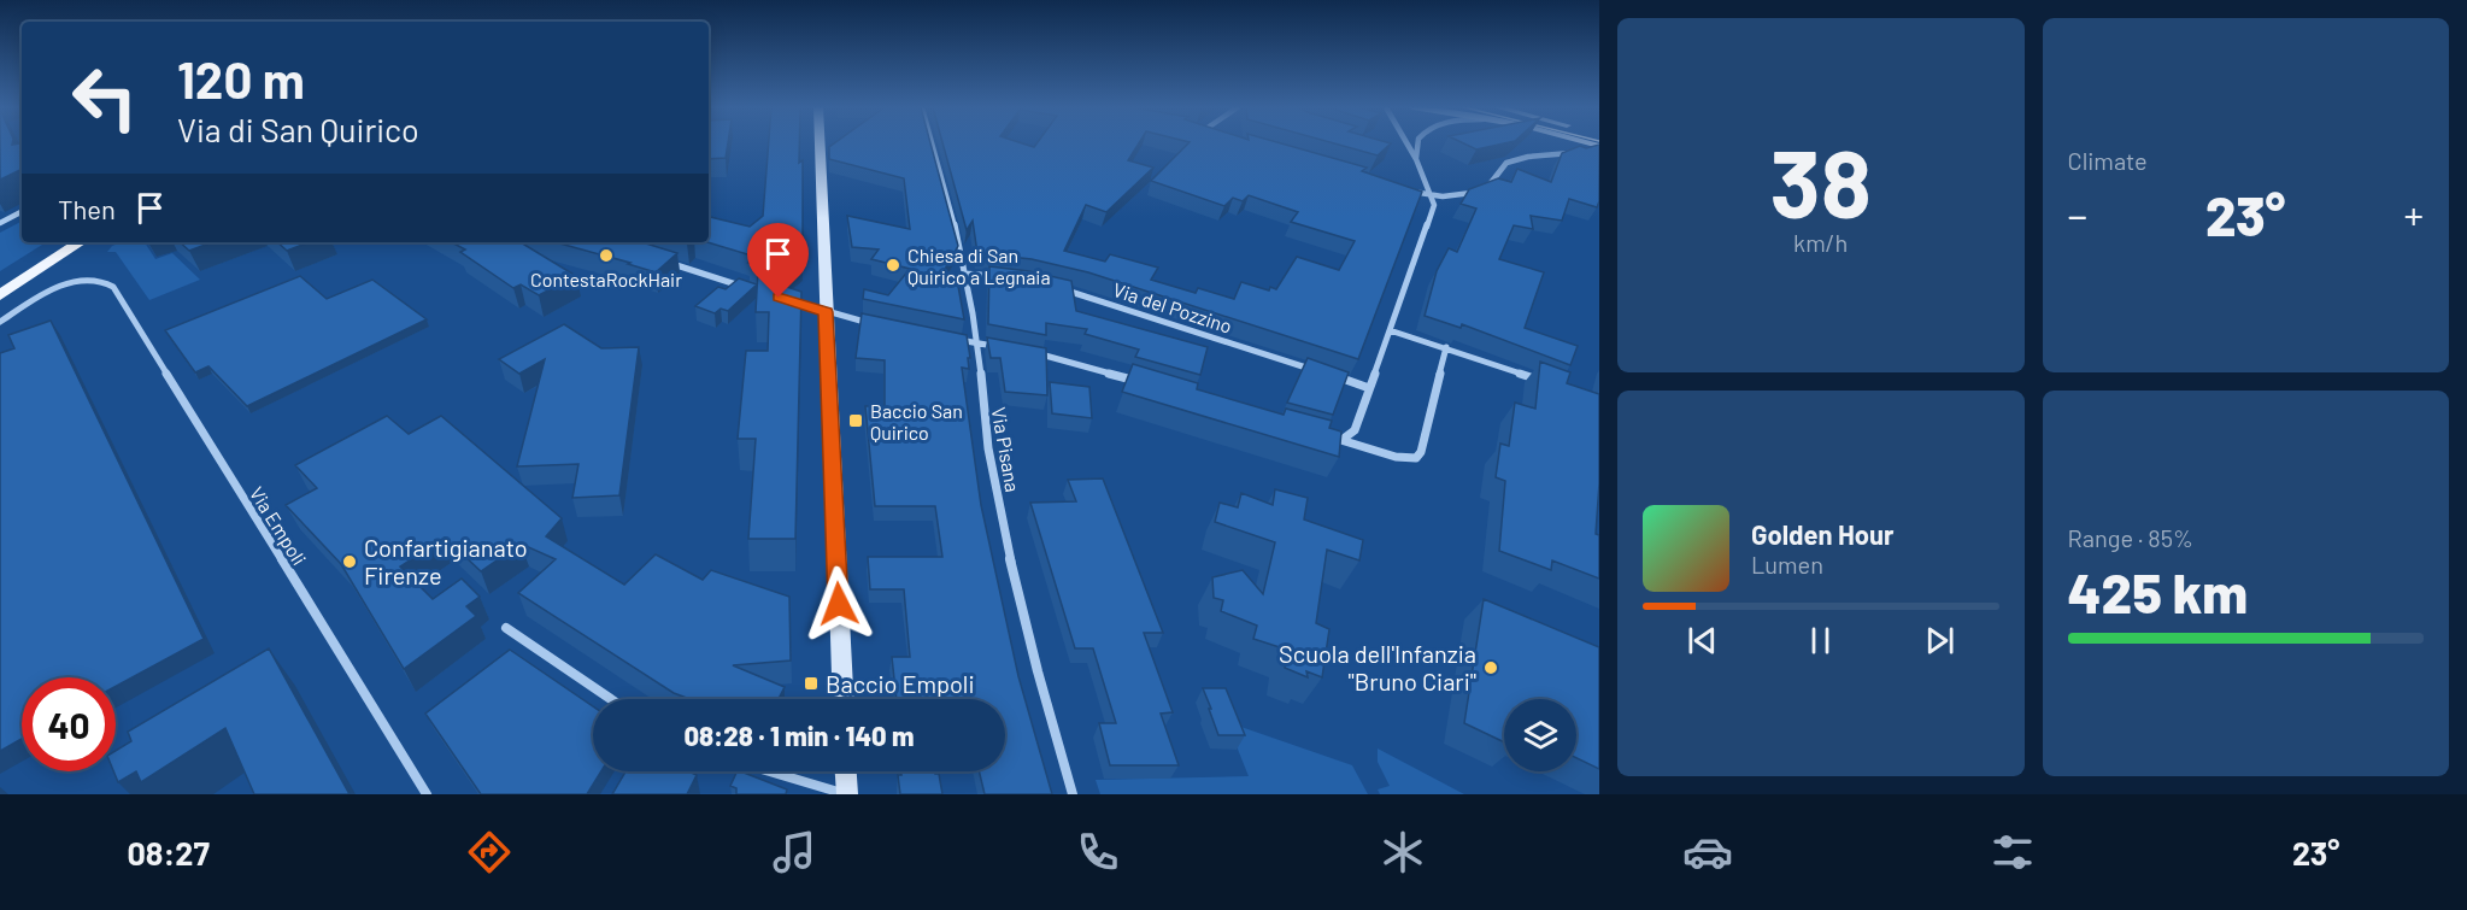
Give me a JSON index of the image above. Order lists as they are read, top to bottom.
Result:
{
  "streets": {
    "street": ["Via del Pozzino", "Via Pisana", "Via Empoli"]
  },
  "places": {
    "other": [
      "ContestaRockHair",
      "Chiesa di San Quirico a Legnaia",
      "Confartigianato Firenze",
      "Scuola dell'Infanzia \"Bruno Ciari\""
    ],
    "transit": ["Baccio San Quirico", "Baccio Empoli"]
  },
  "page": {
    "tile": [
      ["38", "km/h"],
      "Climate",
      ["Range · 85%", "425 km"]
    ],
    "turn": ["120 m", "Via di San Quirico"],
    "then": "Then",
    "heat": ["−", "23°", "+"],
    "song": ["Golden Hour", "Lumen"],
    "limit": "40",
    "trip": "08:28 · 1 min · 140 m",
    "tabs": ["08:27", "23°"]
  }
}
